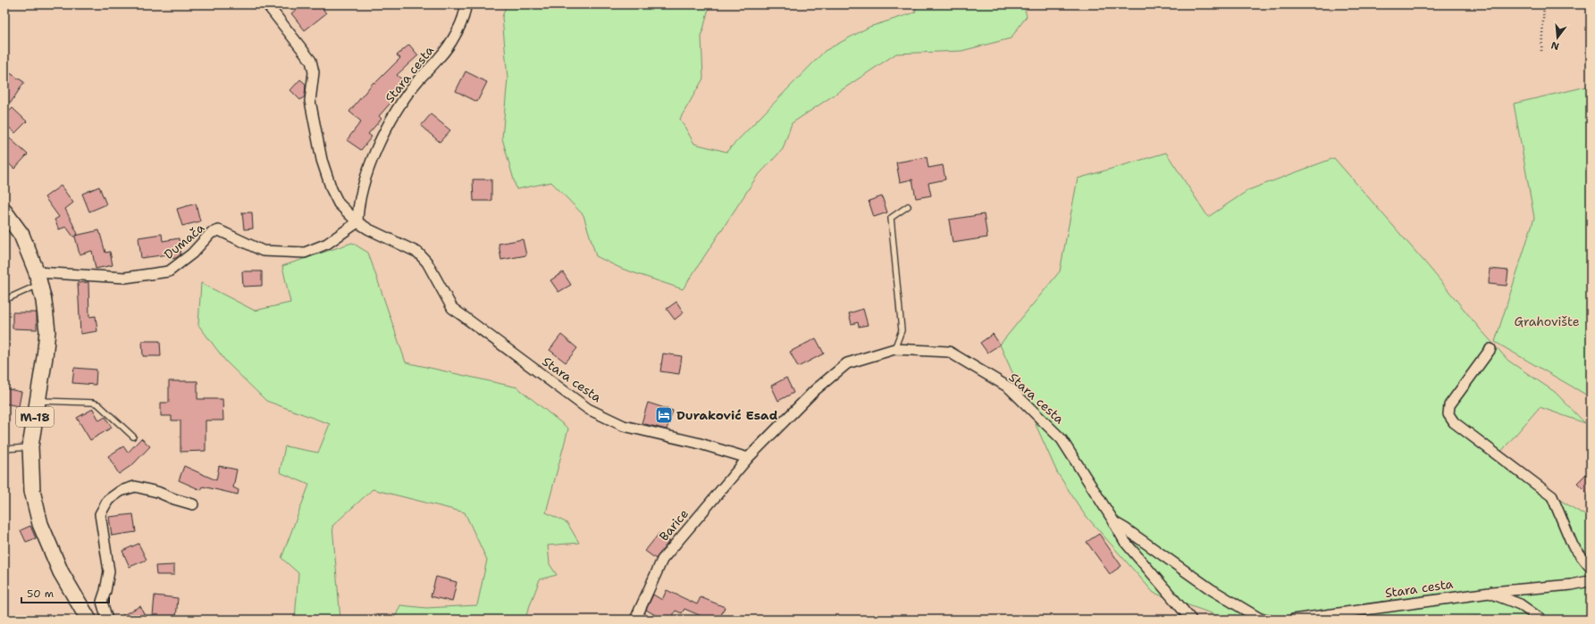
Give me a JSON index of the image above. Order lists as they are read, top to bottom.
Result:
{
  "streets": {
    "main road": ["M-18"],
    "street": ["Stara cesta", "Dumača", "Barice"]
  },
  "crossings": [
    ["Stara cesta", "Dumača"],
    ["Stara cesta", "Barice"],
    ["Dumača", "M-18"]
  ],
  "parks": ["Grahovište"],
  "places": {
    "hotel": ["Duraković Esad"]
  },
  "scale_bar": "50 m",
  "north": "bottom"
}
